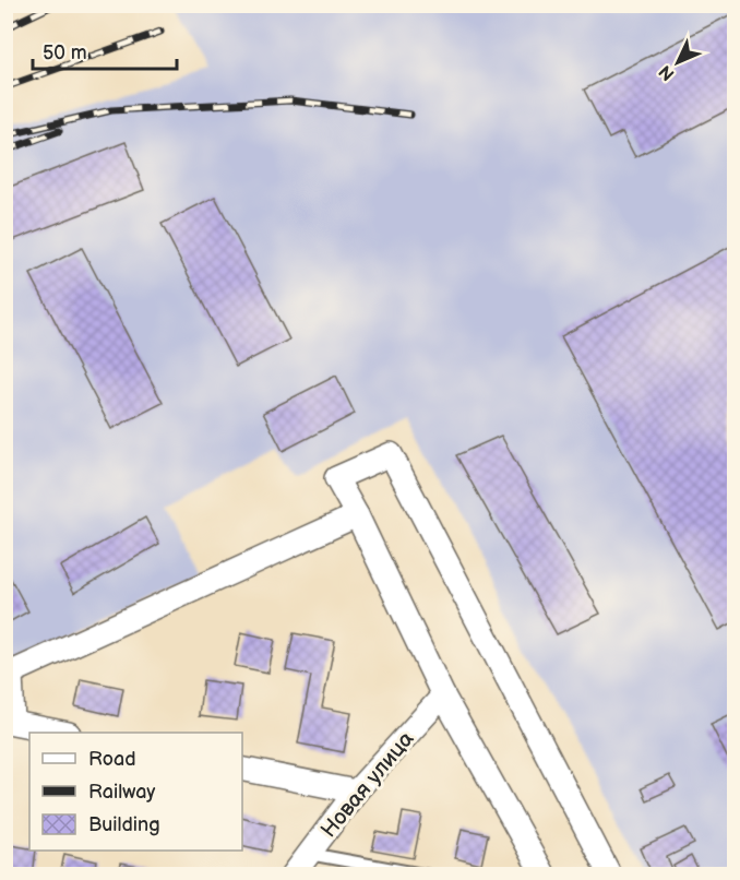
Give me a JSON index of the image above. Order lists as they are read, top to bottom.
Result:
{
  "streets": {
    "street": ["Новая улица"]
  },
  "legend": ["Road", "Railway", "Building"],
  "scale_bar": "50 m",
  "north": "bottom left"
}
